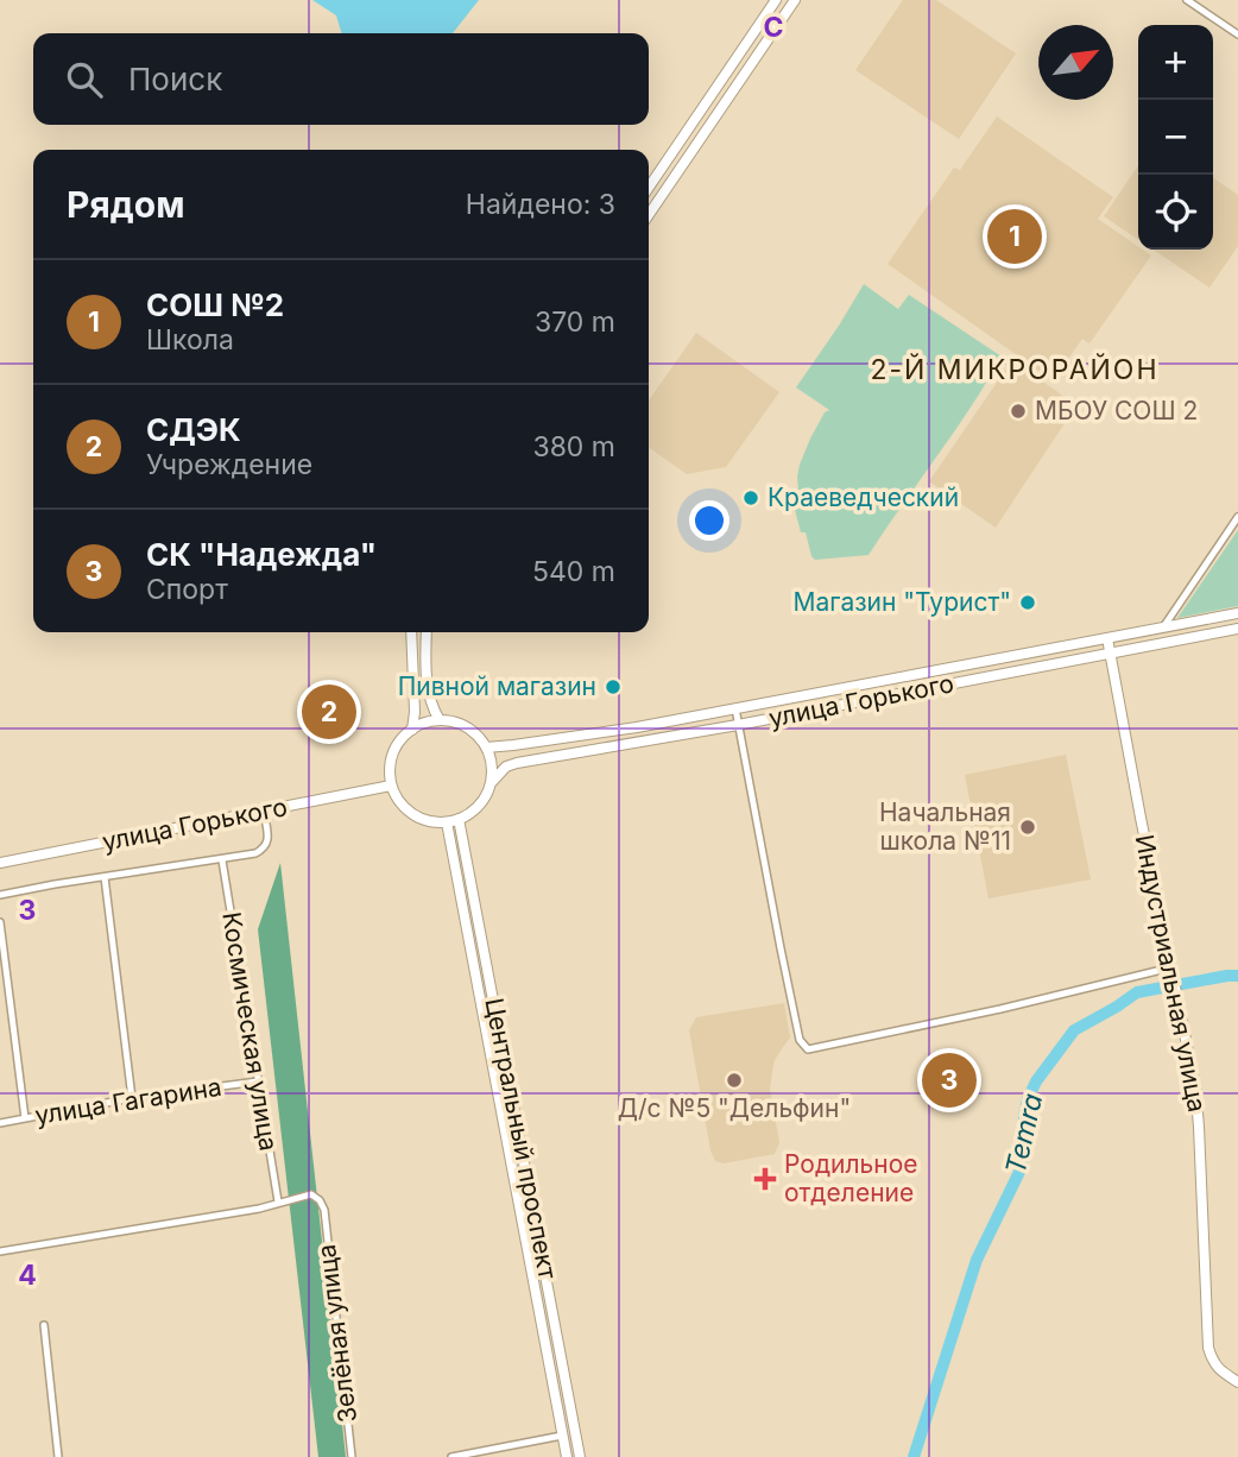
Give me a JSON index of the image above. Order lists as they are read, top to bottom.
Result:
{
  "streets": {
    "main road": ["улица Горького", "Индустриальная улица", "Центральный проспект"],
    "street": ["Космическая улица", "улица Гагарина", "Зелёная улица"]
  },
  "crossings": [
    ["улица Горького", "Индустриальная улица"],
    ["улица Горького", "Центральный проспект"],
    ["Космическая улица", "улица Гагарина"],
    ["Космическая улица", "Зелёная улица"]
  ],
  "districts": ["2-Й МИКРОРАЙОН"],
  "water": ["Temra"],
  "places": {
    "other": [
      "МБОУ СОШ 2",
      "Краеведческий",
      "Магазин \"Турист\"",
      "Пивной магазин",
      "Начальная школа №11",
      "Д/c №5 \"Дельфин\""
    ],
    "health": ["Родильное отделение"]
  },
  "north": "top right",
  "page": {
    "map_buttons": ["+", "−"],
    "search": "Поиск",
    "heading": ["Рядом", "Найдено: 3"],
    "pins": ["1", "2", "3"],
    "list": [
      {
        "mark": "1",
        "name": "СОШ №2",
        "note": "Школа",
        "value": "370 m"
      },
      {
        "mark": "2",
        "name": "СДЭК",
        "note": "Учреждение",
        "value": "380 m"
      },
      {
        "mark": "3",
        "name": "СК \"Надежда\"",
        "note": "Спорт",
        "value": "540 m"
      }
    ]
  },
  "grid": {
    "columns": ["C"],
    "rows": ["3", "4"]
  }
}
